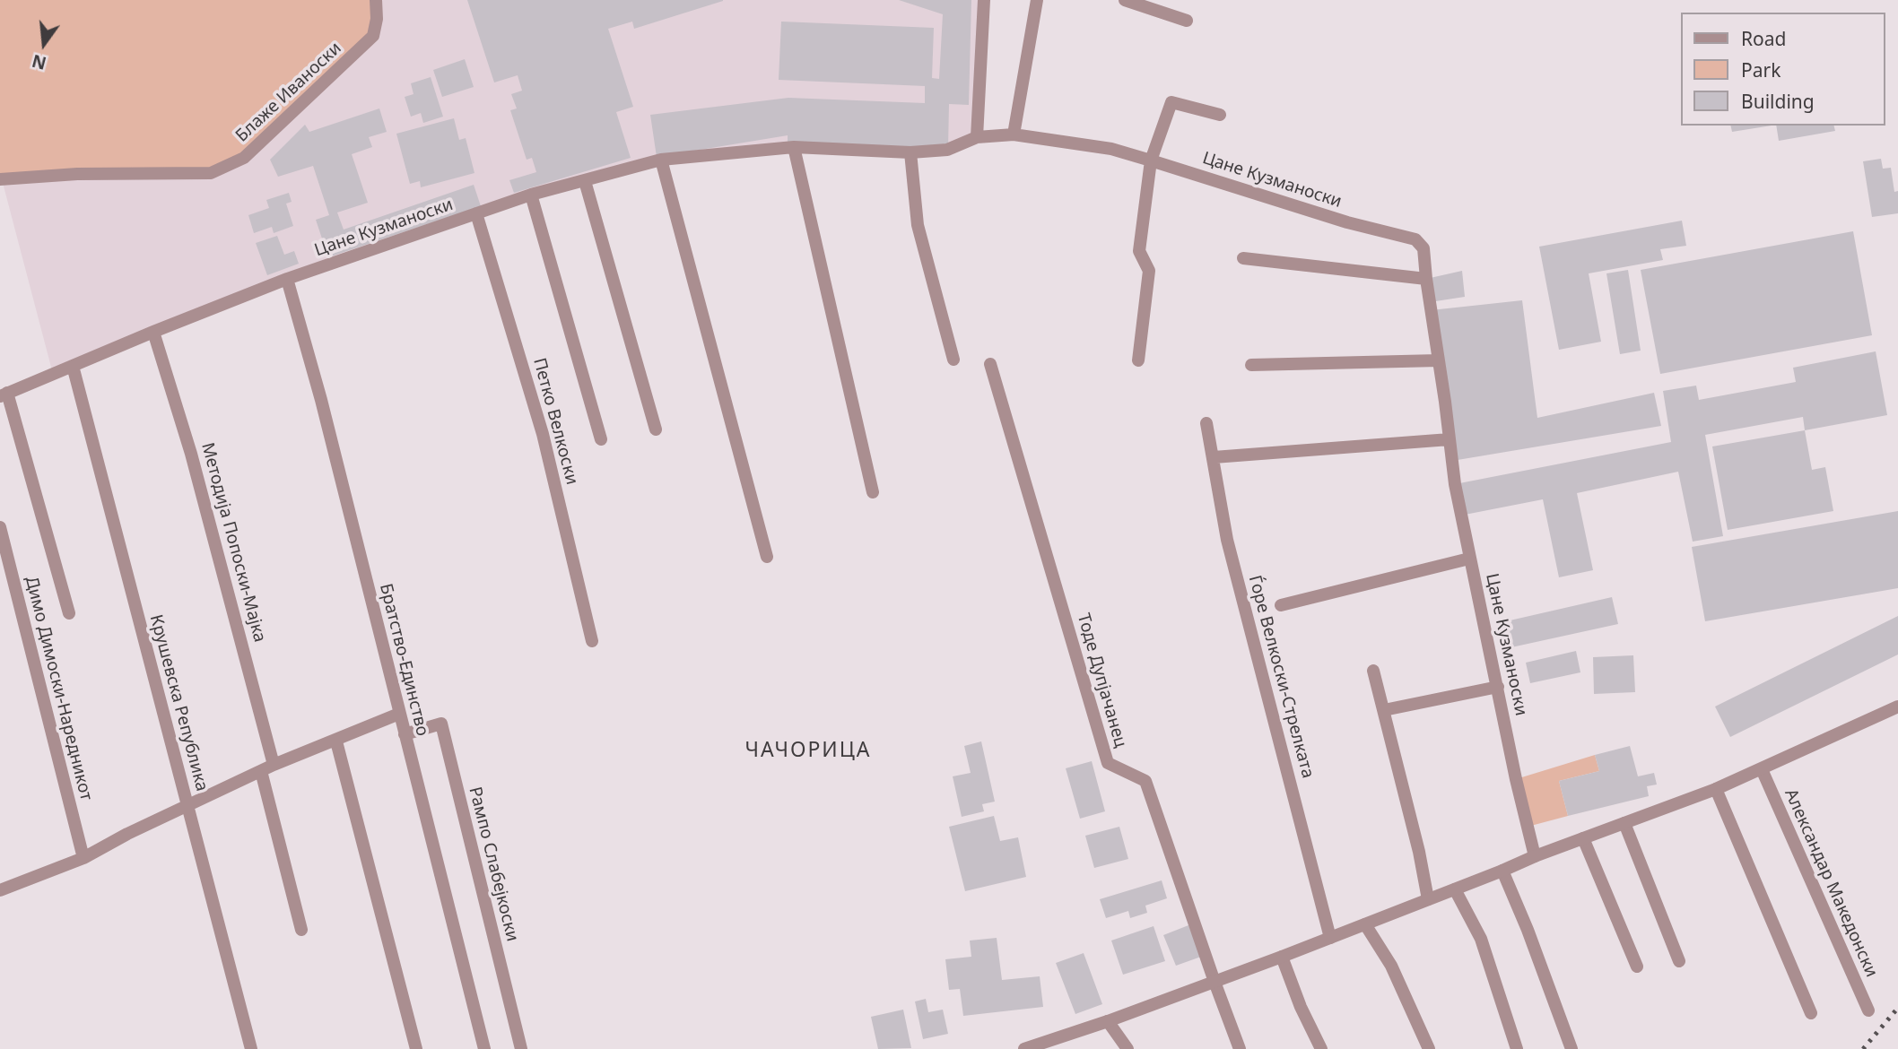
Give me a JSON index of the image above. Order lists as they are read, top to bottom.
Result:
{
  "streets": {
    "street": [
      "Блаже Иваноски",
      "Цане Кузманоски",
      "Петко Велкоски",
      "Методија Попоски-Мајка",
      "Братство-Единство",
      "Ѓоре Велкоски-Стрелката",
      "Тоде Дупјачанец",
      "Димо Димоски-Наредникот",
      "Крушевска Република",
      "Рампо Слабејкоски",
      "Александар Македонски"
    ]
  },
  "crossings": [
    ["Цане Кузманоски", "Петко Велкоски"],
    ["Цане Кузманоски", "Методија Попоски-Мајка"],
    ["Цане Кузманоски", "Братство-Единство"],
    ["Цане Кузманоски", "Димо Димоски-Наредникот"],
    ["Цане Кузманоски", "Крушевска Република"],
    ["Братство-Единство", "Рампо Слабејкоски"]
  ],
  "districts": ["ЧАЧОРИЦА"],
  "legend": ["Road", "Park", "Building"],
  "north": "bottom"
}
